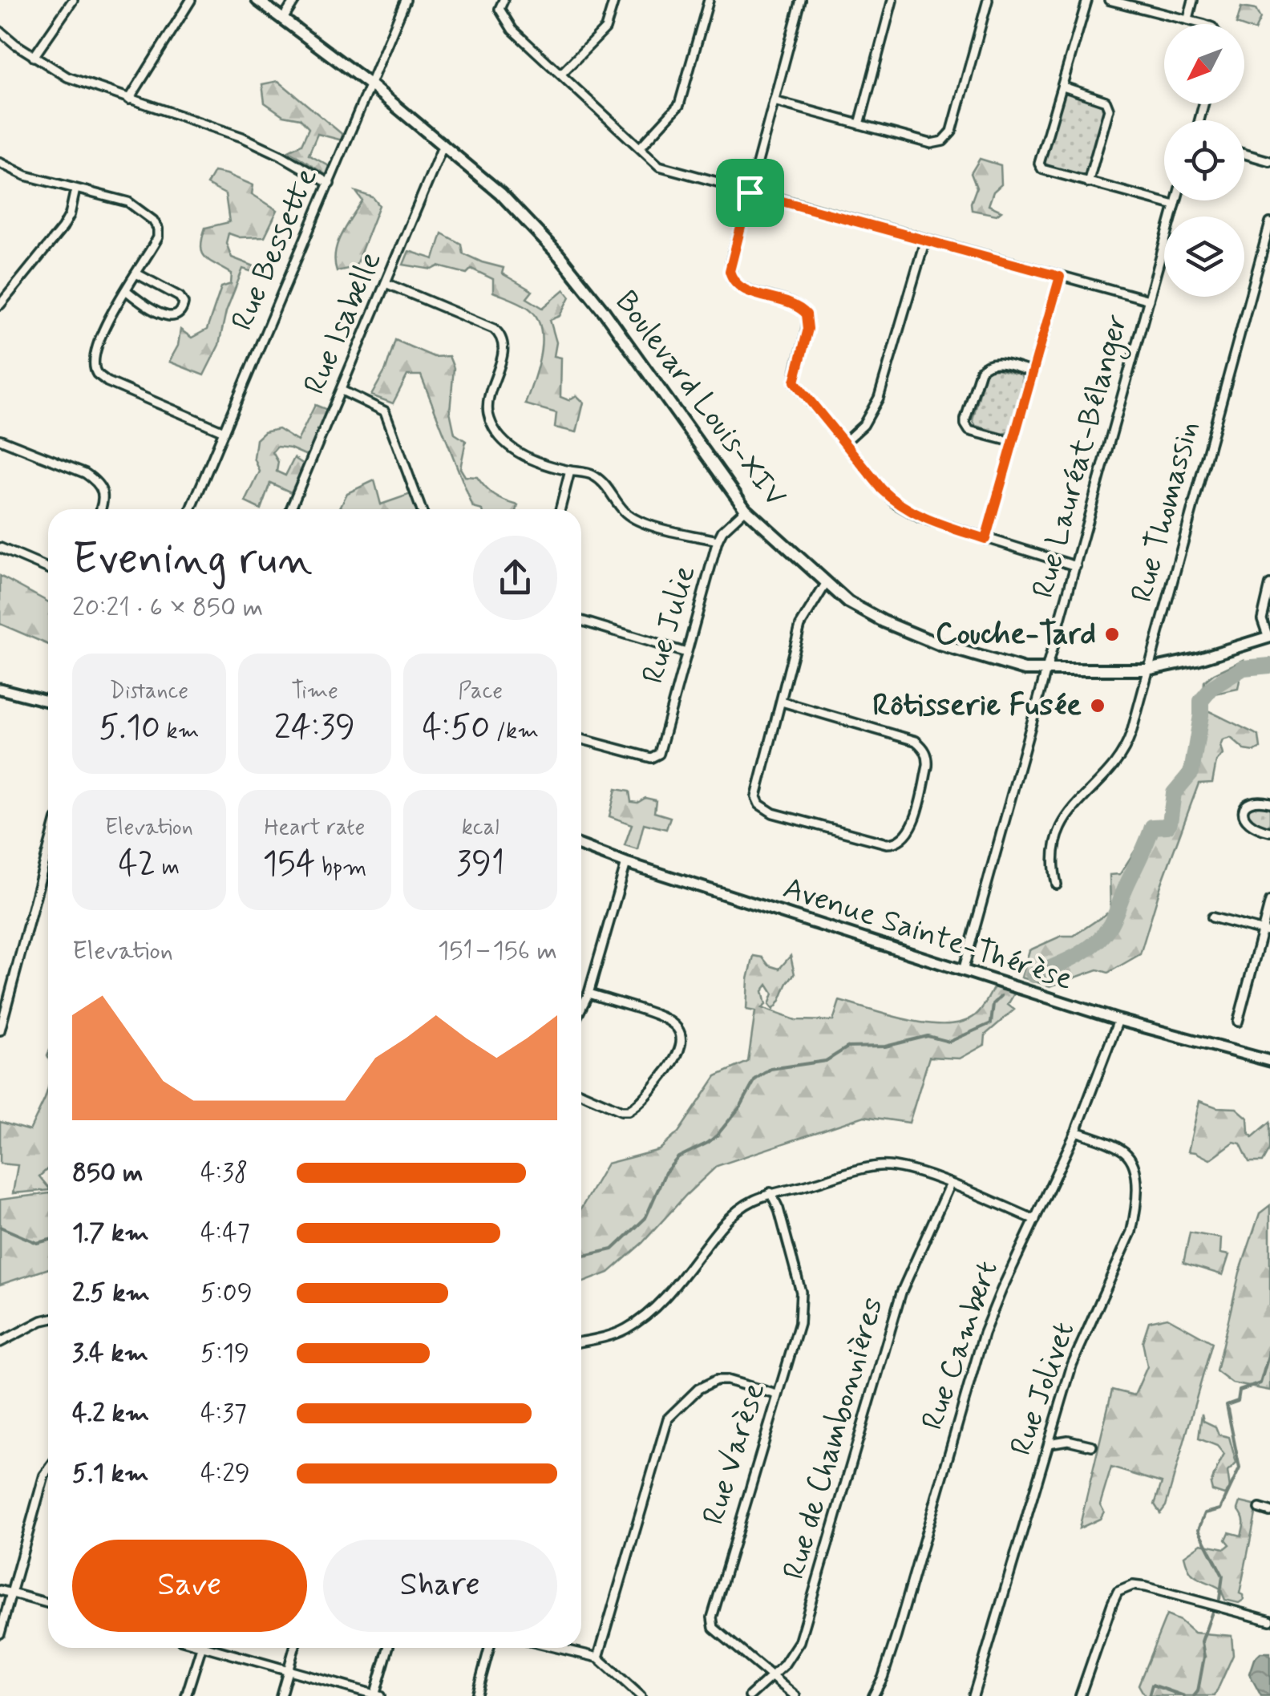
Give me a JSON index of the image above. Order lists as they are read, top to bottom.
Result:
{
  "streets": {
    "main road": ["Boulevard Louis-XIV"],
    "street": [
      "Rue Bessette",
      "Rue Isabelle",
      "Rue Lauréat-Bélanger",
      "Rue Thomassin",
      "Rue Julie",
      "Avenue Sainte-Thérèse",
      "Rue Cambert",
      "Rue Jolivet",
      "Rue de Chambonnières",
      "Rue Varèse"
    ]
  },
  "crossings": [
    ["Rue Bessette", "Boulevard Louis-XIV"],
    ["Rue Isabelle", "Boulevard Louis-XIV"],
    ["Boulevard Louis-XIV", "Rue Lauréat-Bélanger"],
    ["Boulevard Louis-XIV", "Rue Thomassin"],
    ["Boulevard Louis-XIV", "Rue Julie"],
    ["Rue Lauréat-Bélanger", "Avenue Sainte-Thérèse"],
    ["Avenue Sainte-Thérèse", "Rue Cambert"],
    ["Rue Cambert", "Rue Jolivet"],
    ["Rue de Chambonnières", "Rue Varèse"]
  ],
  "places": ["Couche-Tard", "Rôtisserie Fusée"],
  "north": "bottom left",
  "page": {
    "heading": ["Evening run", "20:21 · 6 × 850 m"],
    "stats": [
      ["Distance", "5.10 km"],
      ["Time", "24:39"],
      ["Pace", "4:50 /km"],
      ["Elevation", "42 m"],
      ["Heart rate", "154 bpm"],
      ["kcal", "391"]
    ],
    "chart": ["Elevation", "151–156 m"],
    "list": [
      {
        "name": "850 m",
        "note": "4:38"
      },
      {
        "name": "1.7 km",
        "note": "4:47"
      },
      {
        "name": "2.5 km",
        "note": "5:09"
      },
      {
        "name": "3.4 km",
        "note": "5:19"
      },
      {
        "name": "4.2 km",
        "note": "4:37"
      },
      {
        "name": "5.1 km",
        "note": "4:29"
      }
    ],
    "buttons": ["Save", "Share"]
  }
}
